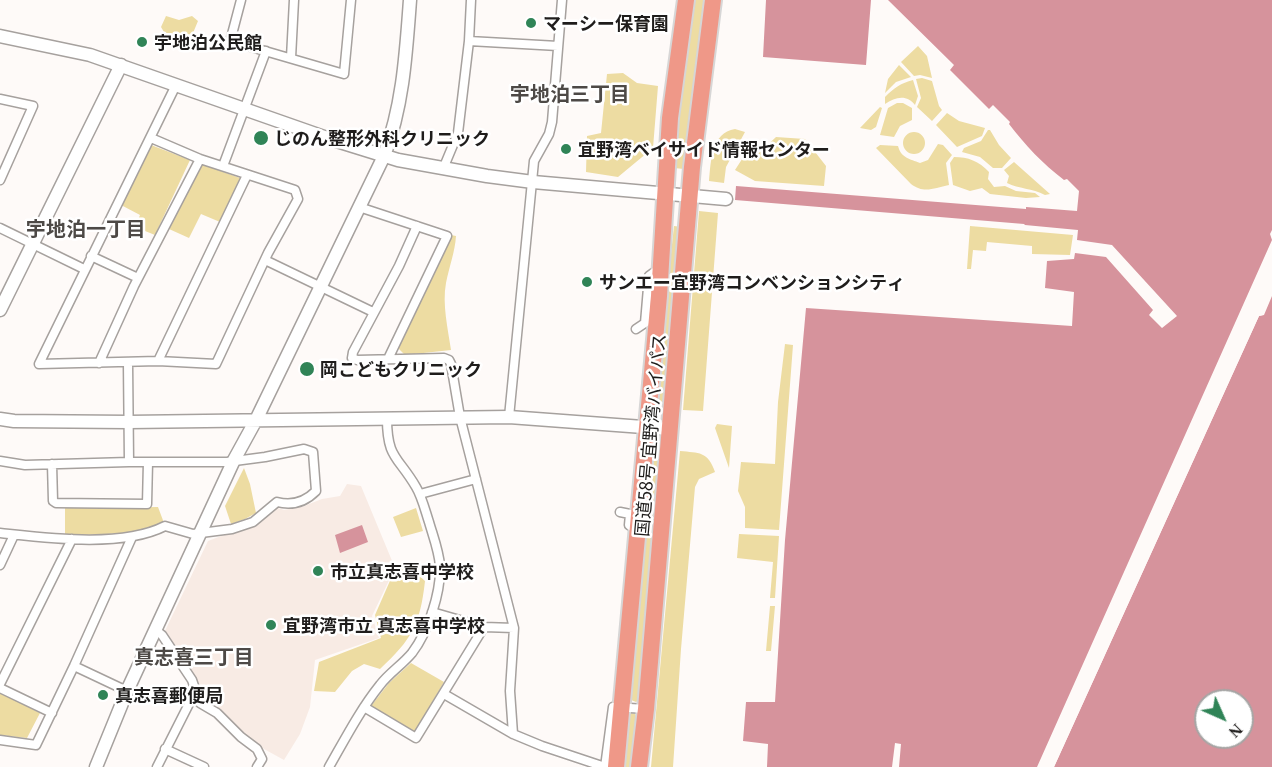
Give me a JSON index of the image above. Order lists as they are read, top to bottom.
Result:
{
  "streets": {
    "highway": ["国道58号 宜野湾バイパス"]
  },
  "districts": ["宇地泊三丁目", "宇地泊一丁目", "真志喜三丁目"],
  "places": [
    "マーシー保育園",
    "宇地泊公民館",
    "じのん整形外科クリニック",
    "宜野湾ベイサイド情報センター",
    "サンエー宜野湾コンベンションシティ",
    "岡こどもクリニック",
    "市立真志喜中学校",
    "宜野湾市立 真志喜中学校",
    "真志喜郵便局"
  ],
  "north": "bottom right"
}
